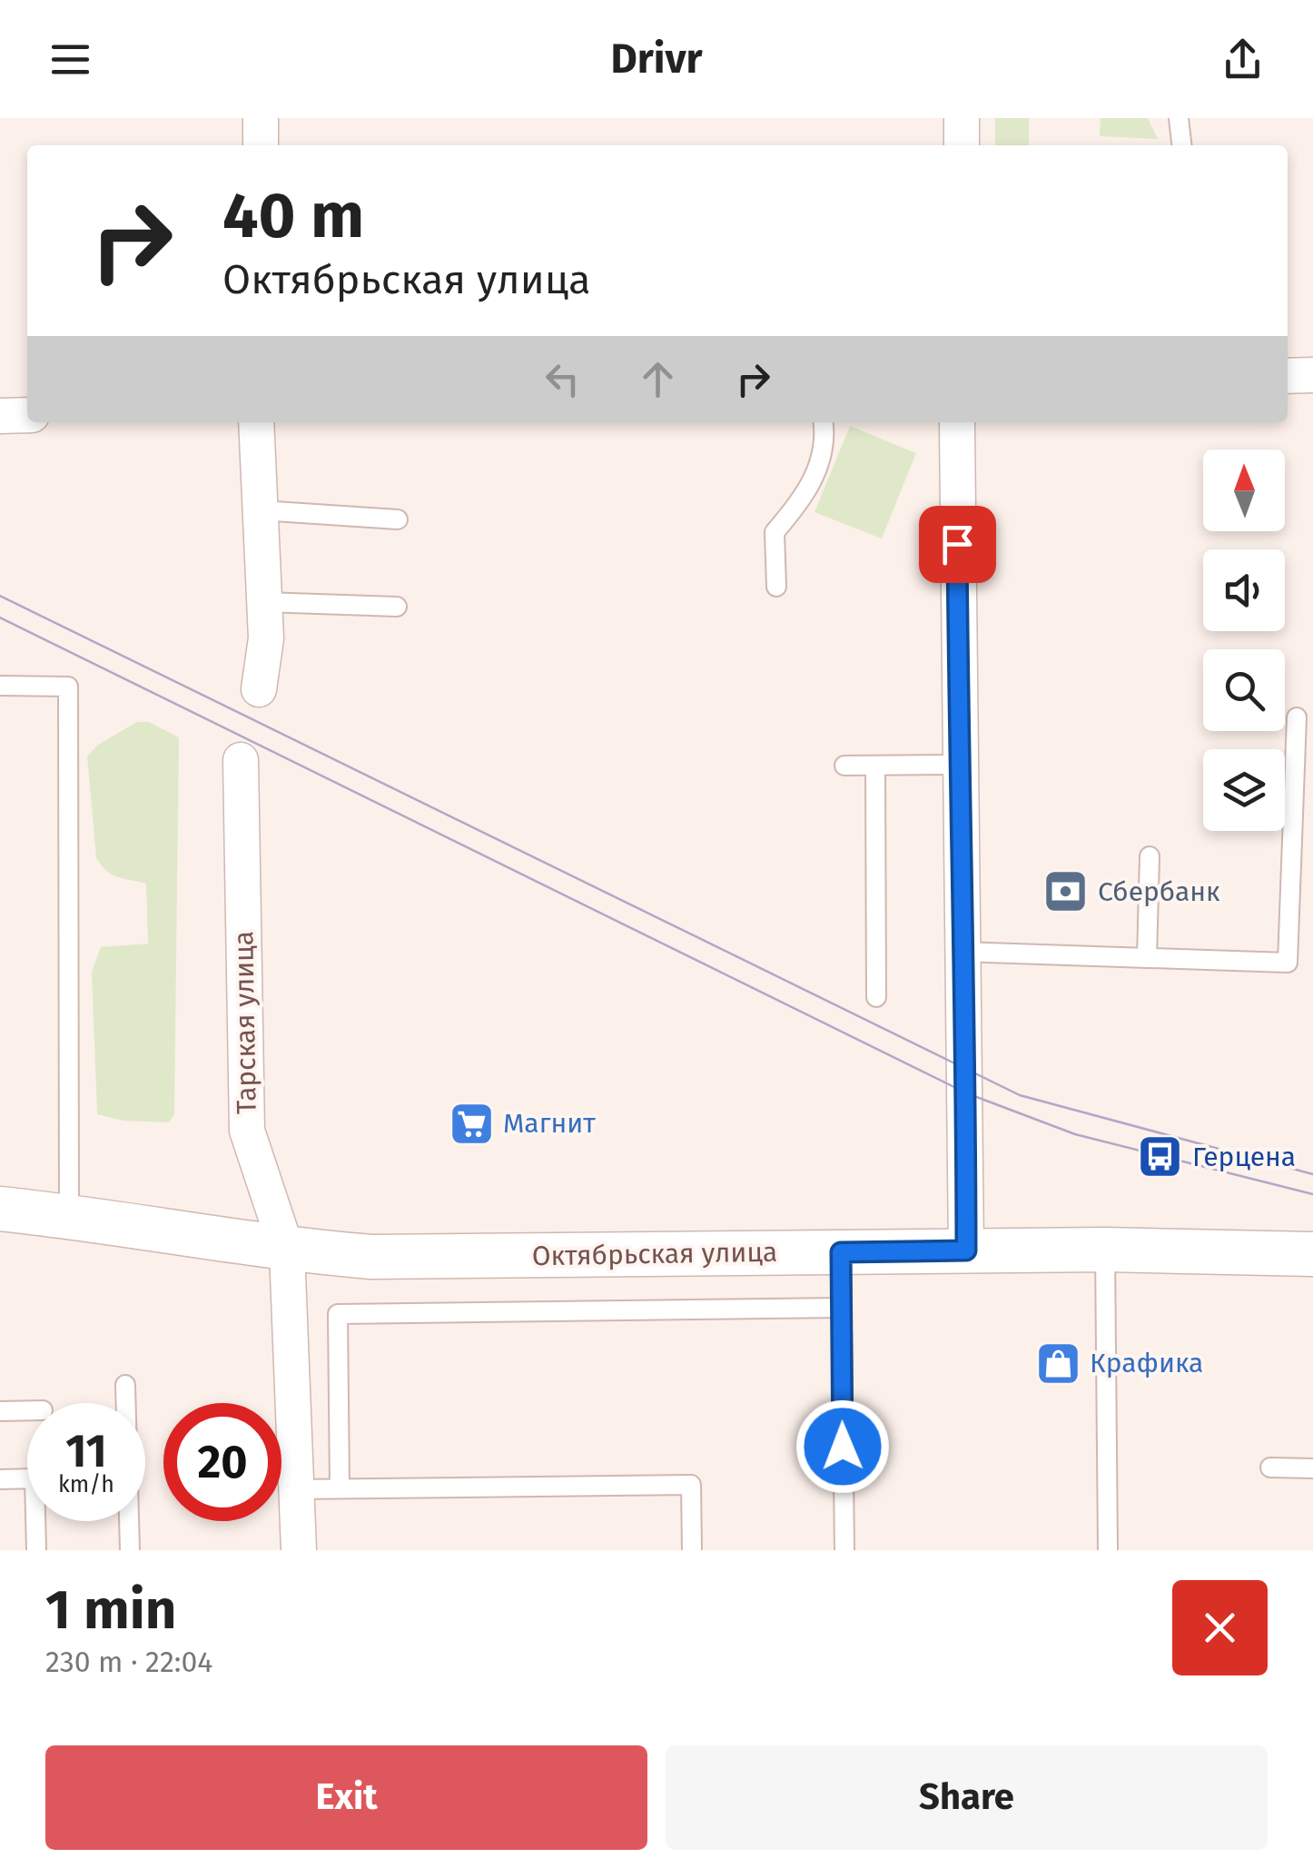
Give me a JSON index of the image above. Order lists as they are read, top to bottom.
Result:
{
  "streets": {
    "street": ["Тарская улица", "Октябрьская улица"]
  },
  "crossings": [
    ["Тарская улица", "Октябрьская улица"]
  ],
  "places": {
    "bank": ["Сбербанк"],
    "supermarket": ["Магнит"],
    "bus stop": ["Герцена"],
    "shop": ["Крафика"]
  },
  "north": "top",
  "page": {
    "header": "Drivr",
    "turn": ["40 m", "Октябрьская улица"],
    "speed": "11 km/h",
    "limit": "20",
    "heading": ["1 min", "230 m · 22:04"],
    "buttons": ["Exit", "Share"]
  }
}
